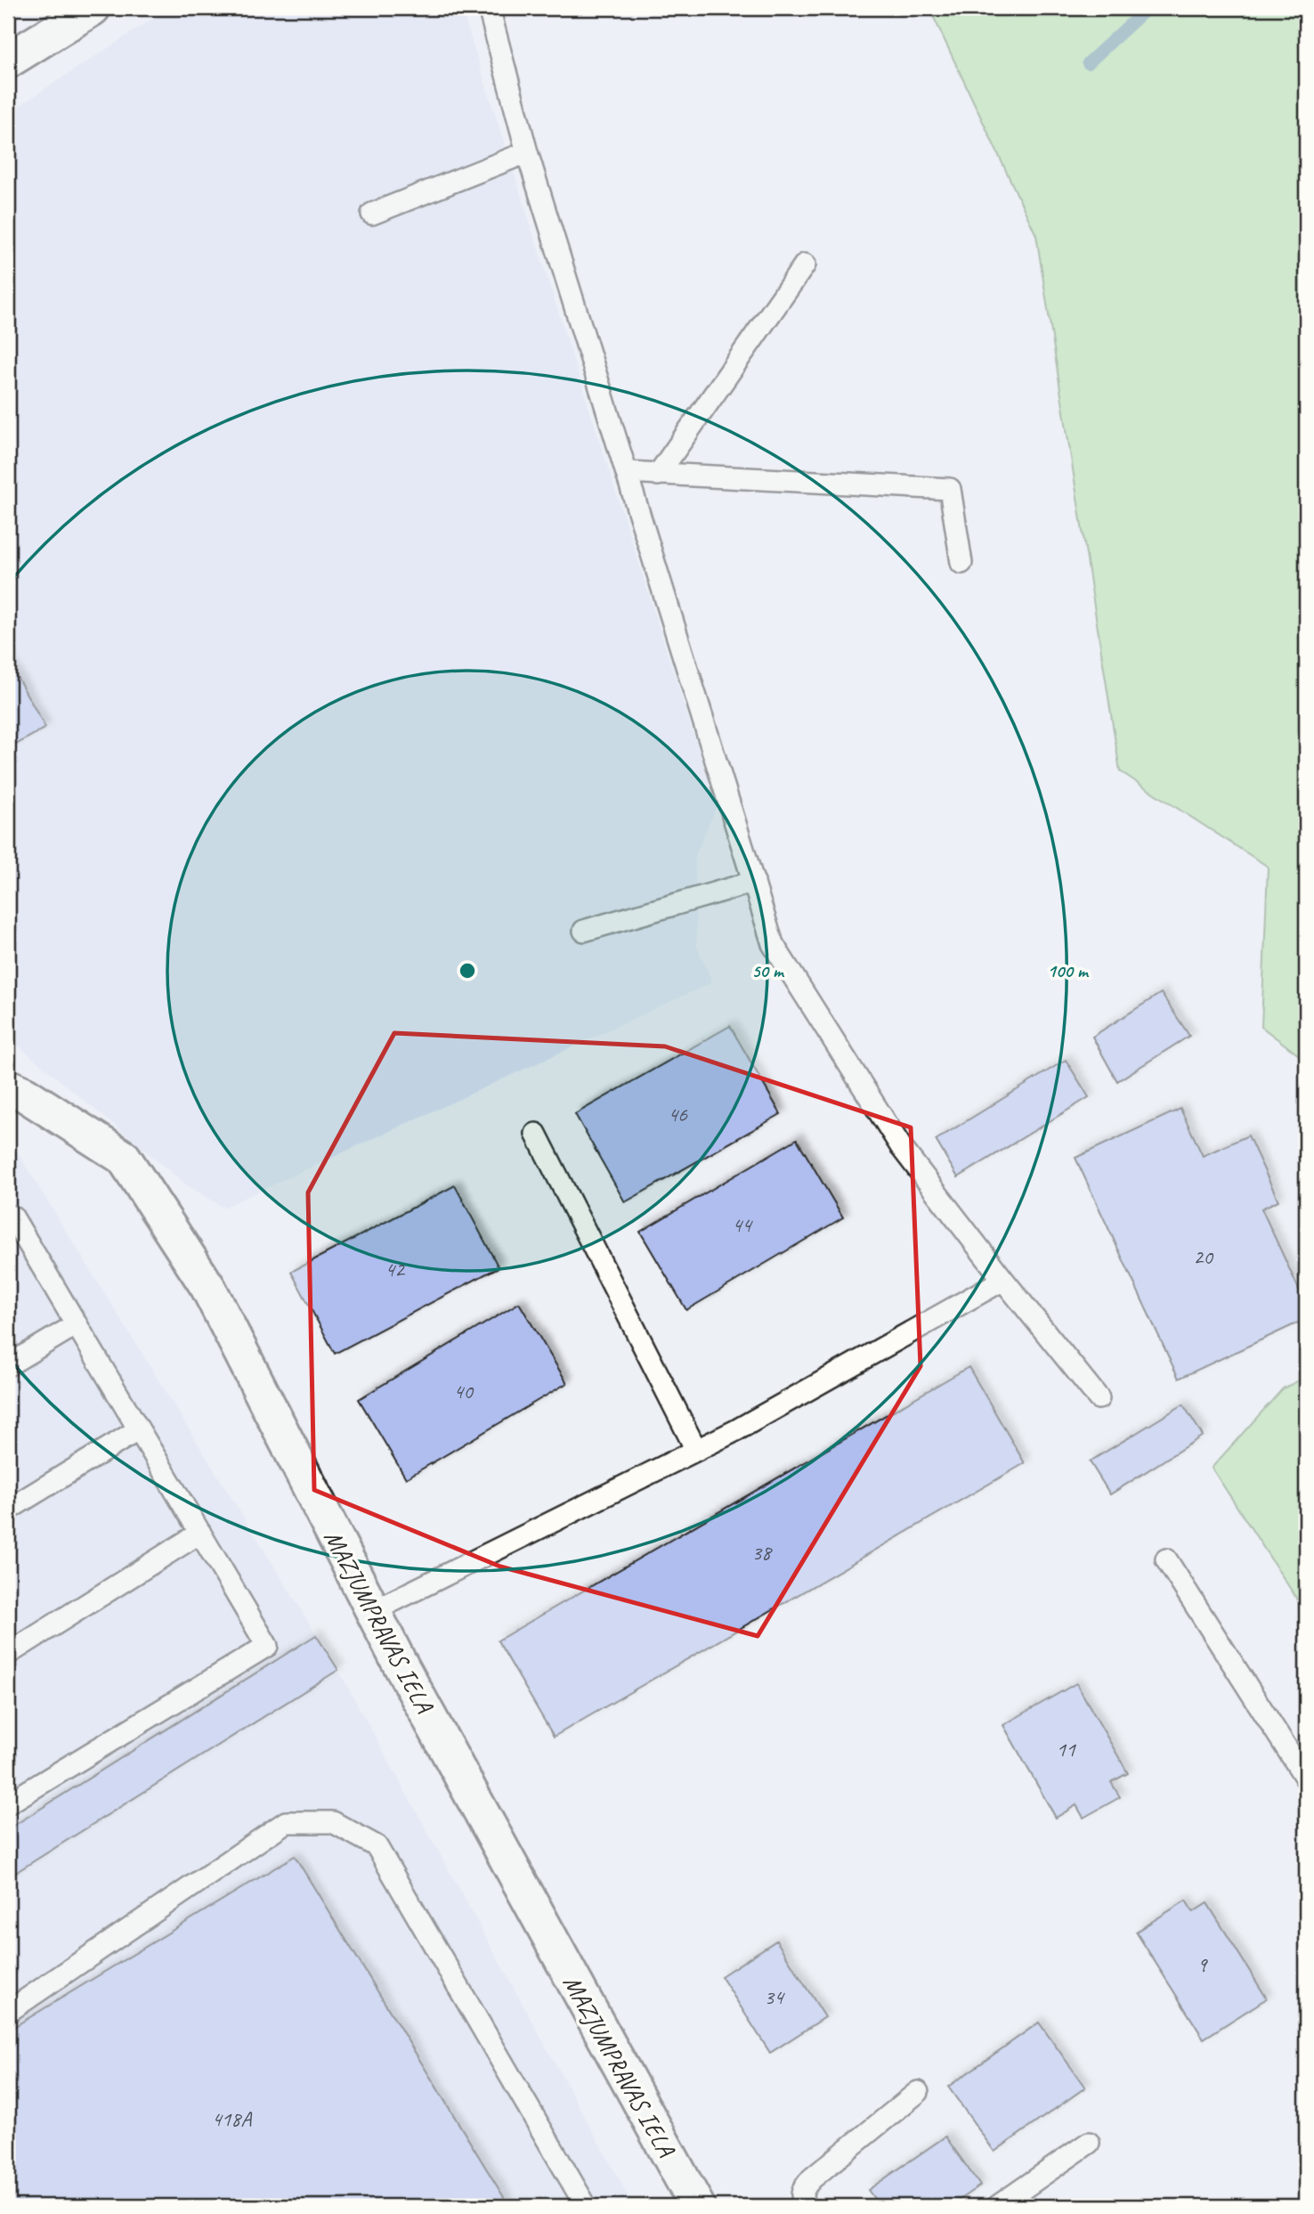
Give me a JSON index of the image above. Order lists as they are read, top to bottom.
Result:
{
  "streets": {
    "street": ["MAZJUMPRAVAS IELA"]
  },
  "house_numbers": [
    "46",
    "44",
    "20",
    "42",
    "40",
    "38",
    "11",
    "9",
    "34",
    "418A"
  ],
  "rings": ["50 m", "100 m"]
}
